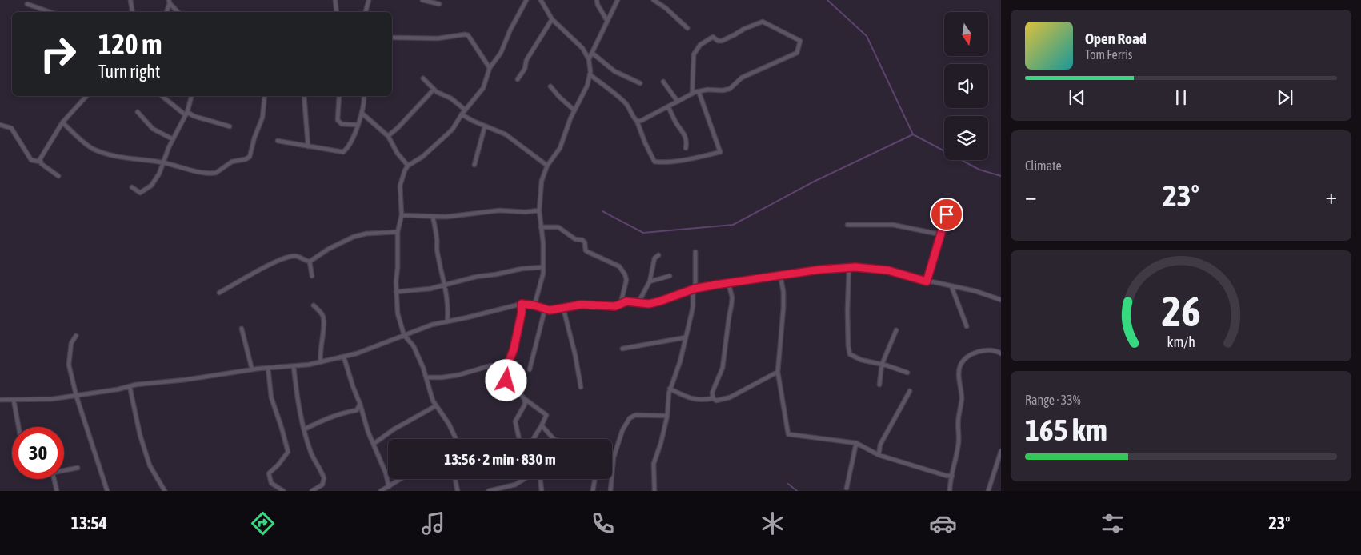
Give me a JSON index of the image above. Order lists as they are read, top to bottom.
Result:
{
  "north": "bottom",
  "page": {
    "turn": ["120 m", "Turn right"],
    "song": ["Open Road", "Tom Ferris"],
    "tile": [
      "Climate",
      ["Range · 33%", "165 km"]
    ],
    "heat": ["−", "23°", "+"],
    "limit": "30",
    "trip": "13:56 · 2 min · 830 m",
    "tabs": ["13:54", "23°"],
    "gauge": ["26", "km/h"]
  }
}
